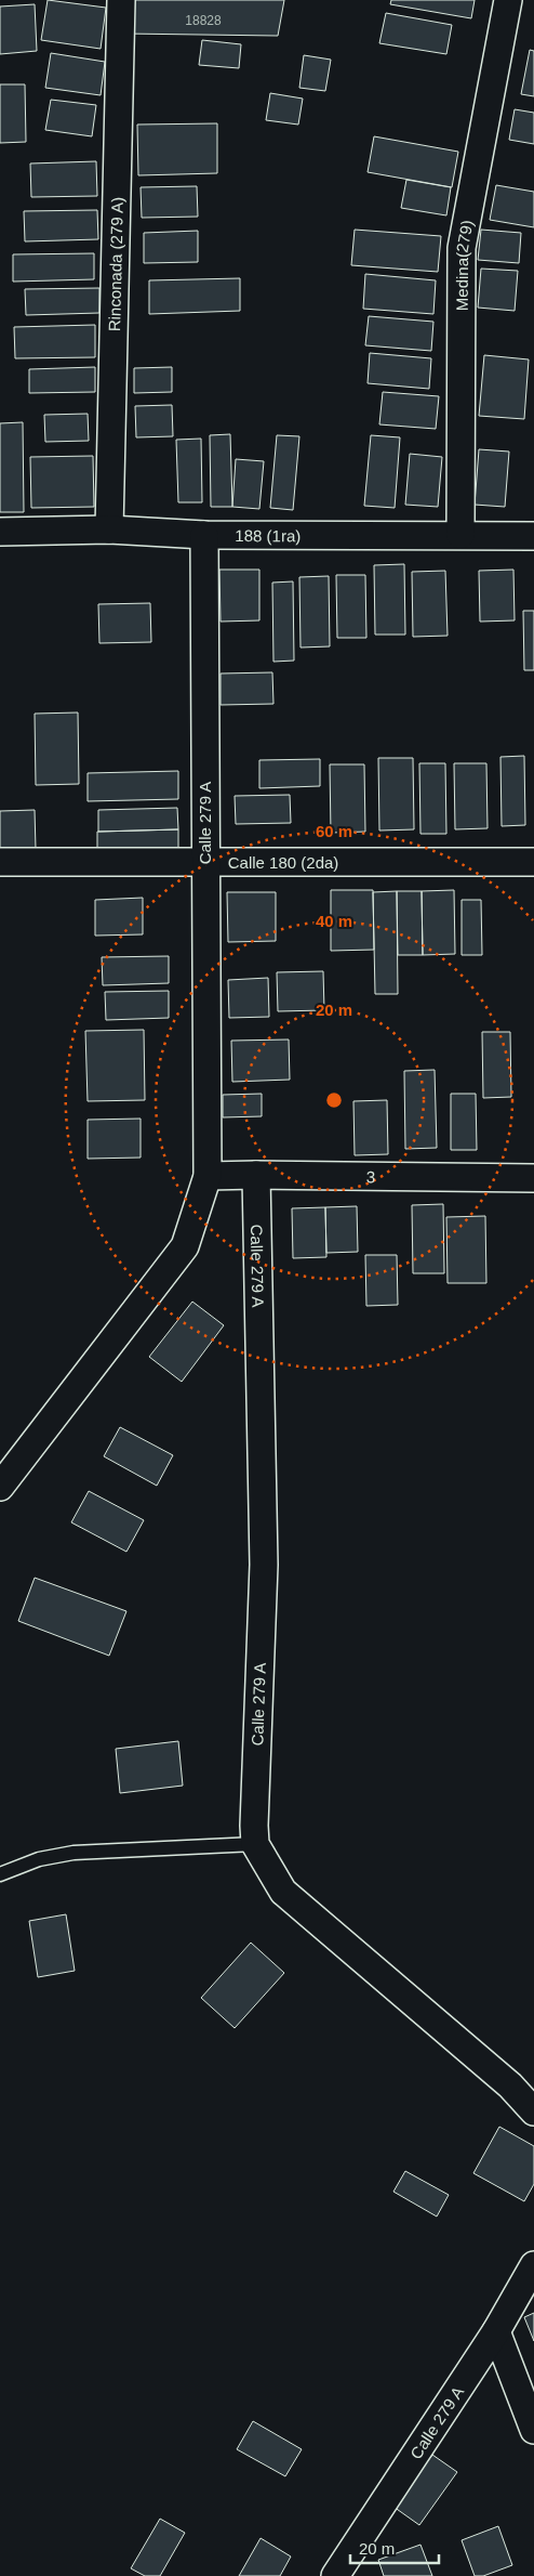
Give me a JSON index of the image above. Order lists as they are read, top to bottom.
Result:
{
  "streets": {
    "street": [
      "Rinconada (279 A)",
      "Medina(279)",
      "188 (1ra)",
      "Calle 279 A",
      "Calle 180 (2da)",
      "3"
    ]
  },
  "crossings": [
    ["Rinconada (279 A)", "188 (1ra)"],
    ["Medina(279)", "188 (1ra)"],
    ["188 (1ra)", "Calle 279 A"],
    ["Calle 279 A", "Calle 180 (2da)"],
    ["Calle 279 A", "3"]
  ],
  "house_numbers": ["18828"],
  "scale_bar": "20 m",
  "rings": ["60 m", "40 m", "20 m"]
}
